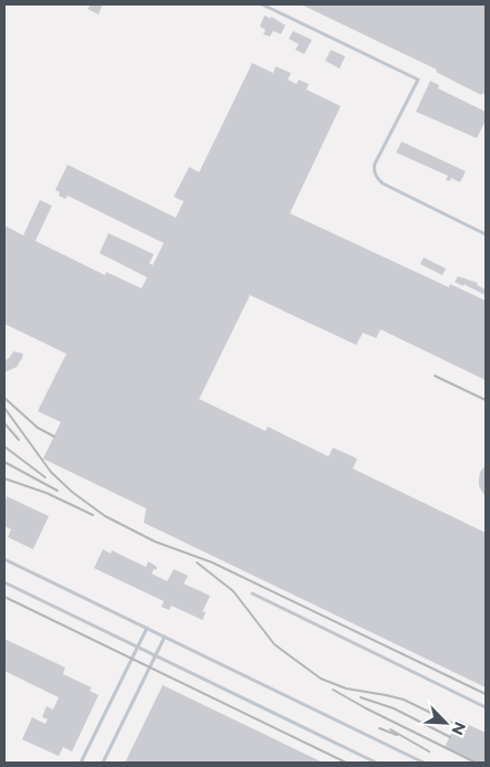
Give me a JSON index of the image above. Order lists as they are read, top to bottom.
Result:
{
  "north": "bottom right"
}
